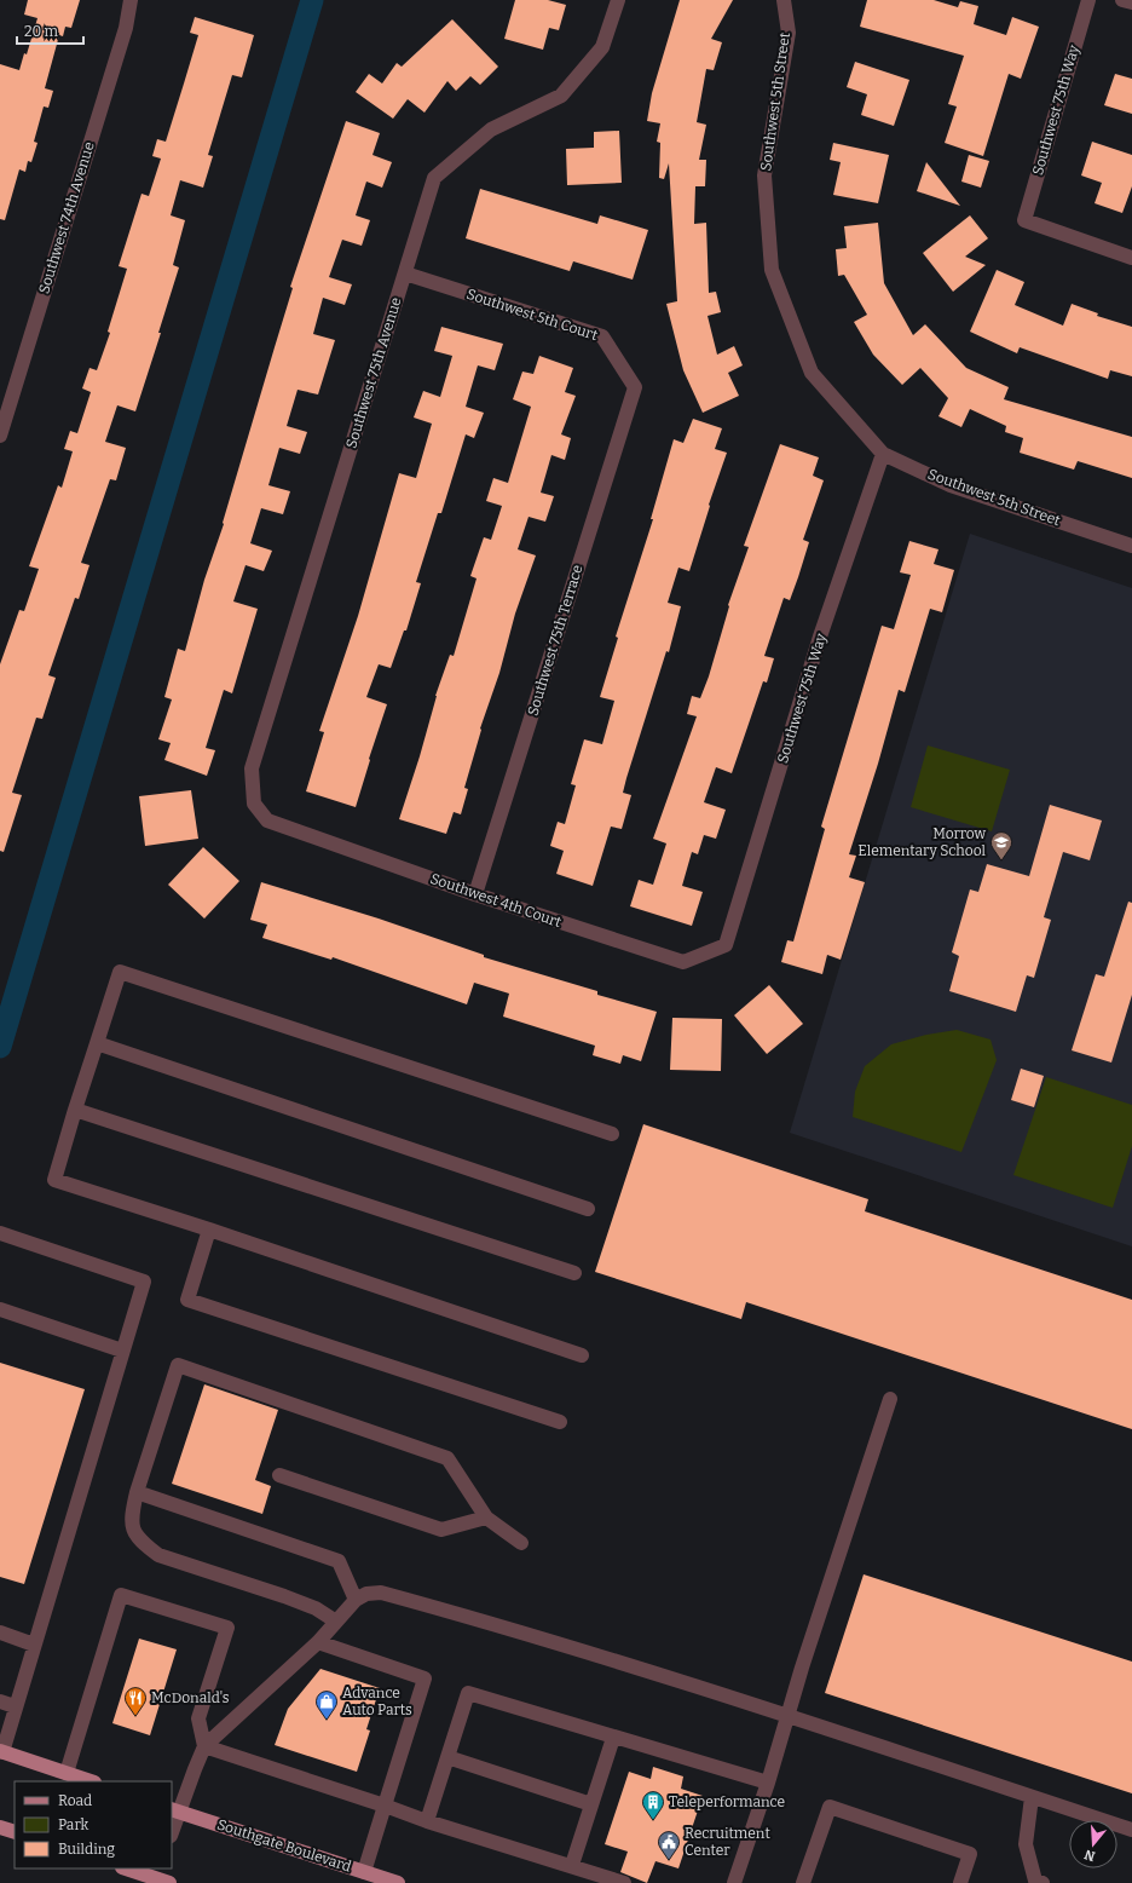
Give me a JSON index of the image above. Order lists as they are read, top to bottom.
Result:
{
  "streets": {
    "main road": ["Southgate Boulevard"],
    "street": [
      "Southwest 5th Street",
      "Southwest 75th Way",
      "Southwest 74th Avenue",
      "Southwest 5th Court",
      "Southwest 75th Avenue",
      "Southwest 75th Terrace",
      "Southwest 4th Court"
    ]
  },
  "crossings": [
    ["Southwest 5th Street", "Southwest 75th Way"],
    ["Southwest 75th Way", "Southwest 4th Court"],
    ["Southwest 5th Court", "Southwest 75th Avenue"],
    ["Southwest 5th Court", "Southwest 75th Terrace"],
    ["Southwest 75th Avenue", "Southwest 4th Court"],
    ["Southwest 75th Terrace", "Southwest 4th Court"]
  ],
  "places": {
    "school or university": ["Morrow Elementary School"],
    "restaurant": ["McDonald's"],
    "shop": ["Advance Auto Parts"],
    "building": ["Teleperformance"],
    "public building": ["Recruitment Center"]
  },
  "legend": ["Road", "Park", "Building"],
  "scale_bar": "20 m",
  "north": "bottom"
}
